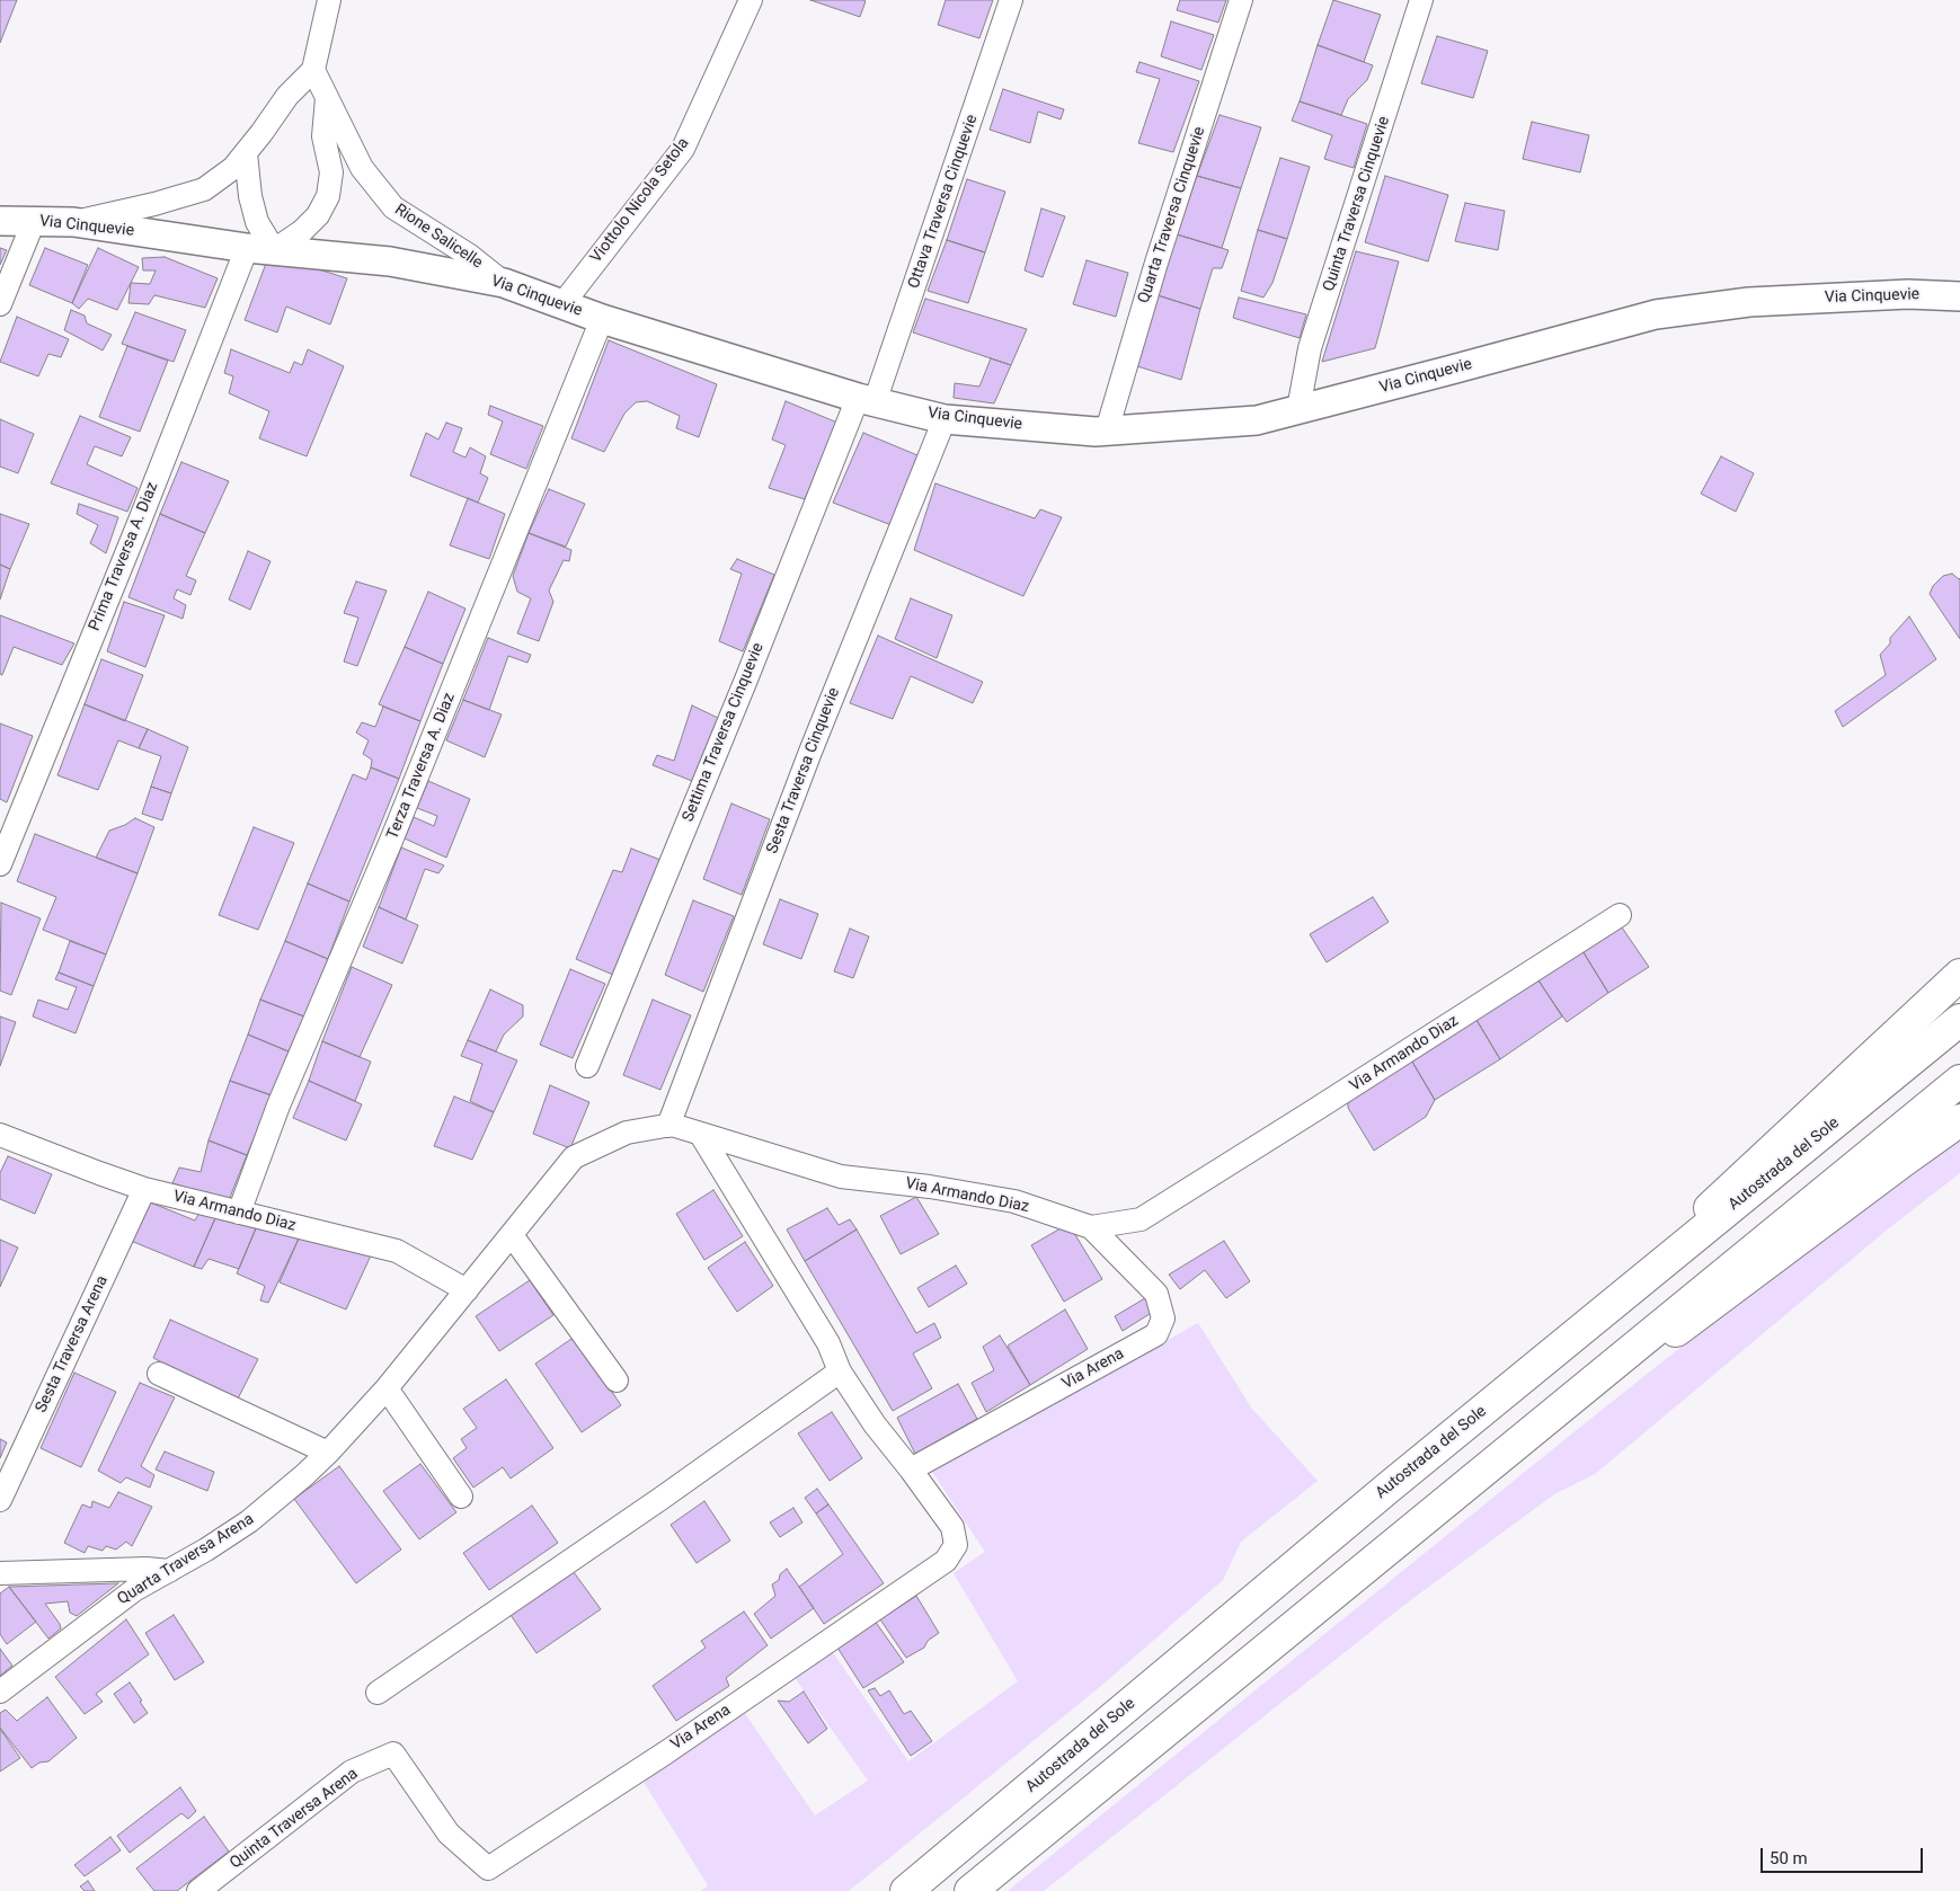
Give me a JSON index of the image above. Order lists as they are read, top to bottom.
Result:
{
  "streets": {
    "highway": ["Autostrada del Sole"],
    "street": [
      "Viottolo Nicola Setola",
      "Ottava Traversa Cinquevie",
      "Quinta Traversa Cinquevie",
      "Quarta Traversa Cinquevie",
      "Via Cinquevie",
      "Rione Salicelle",
      "Prima Traversa A. Diaz",
      "Settima Traversa Cinquevie",
      "Terza Traversa A. Diaz",
      "Sesta Traversa Cinquevie",
      "Via Armando Diaz",
      "Sesta Traversa Arena",
      "Via Arena",
      "Quarta Traversa Arena",
      "Quinta Traversa Arena"
    ]
  },
  "crossings": [
    ["Viottolo Nicola Setola", "Via Cinquevie"],
    ["Ottava Traversa Cinquevie", "Via Cinquevie"],
    ["Ottava Traversa Cinquevie", "Settima Traversa Cinquevie"],
    ["Quinta Traversa Cinquevie", "Via Cinquevie"],
    ["Quarta Traversa Cinquevie", "Via Cinquevie"],
    ["Via Cinquevie", "Rione Salicelle"],
    ["Via Cinquevie", "Prima Traversa A. Diaz"],
    ["Via Cinquevie", "Settima Traversa Cinquevie"],
    ["Via Cinquevie", "Terza Traversa A. Diaz"],
    ["Via Cinquevie", "Sesta Traversa Cinquevie"],
    ["Terza Traversa A. Diaz", "Via Armando Diaz"],
    ["Sesta Traversa Cinquevie", "Via Armando Diaz"],
    ["Via Armando Diaz", "Sesta Traversa Arena"],
    ["Via Armando Diaz", "Via Arena"],
    ["Via Armando Diaz", "Quarta Traversa Arena"],
    ["Via Arena", "Quinta Traversa Arena"]
  ],
  "scale_bar": "50 m"
}
